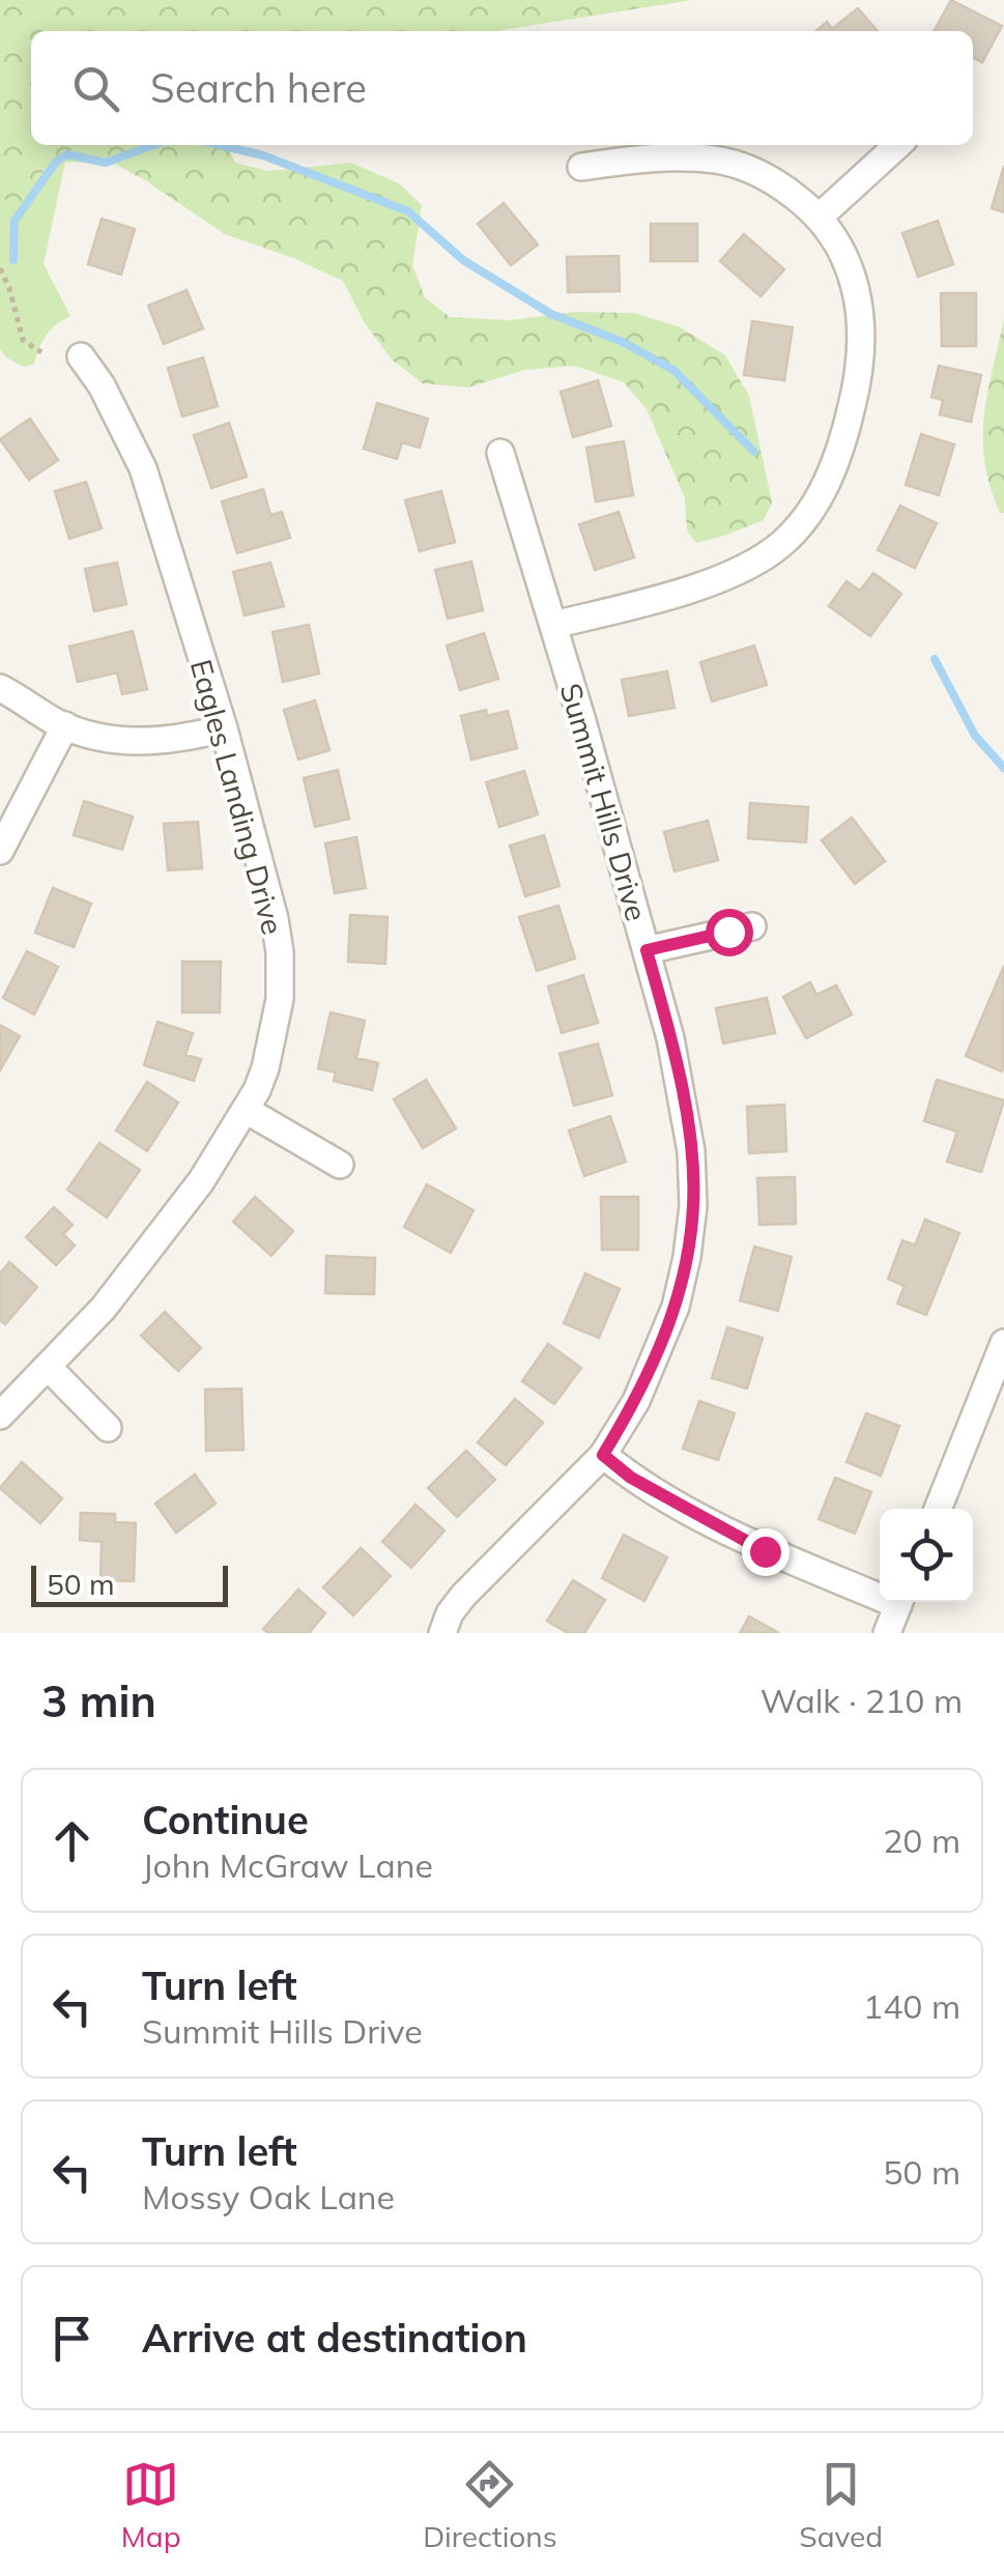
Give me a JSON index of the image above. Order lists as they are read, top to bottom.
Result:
{
  "streets": {
    "street": ["Eagles Landing Drive", "Summit Hills Drive"]
  },
  "scale_bar": "50 m",
  "page": {
    "search": "Search here",
    "scale": "50 m",
    "heading": ["3 min", "Walk · 210 m"],
    "list": [
      ["Continue", "John McGraw Lane", "20 m"],
      ["Turn left", "Summit Hills Drive", "140 m"],
      ["Turn left", "Mossy Oak Lane", "50 m"],
      "Arrive at destination"
    ],
    "nav": ["Map", "Directions", "Saved"]
  }
}
